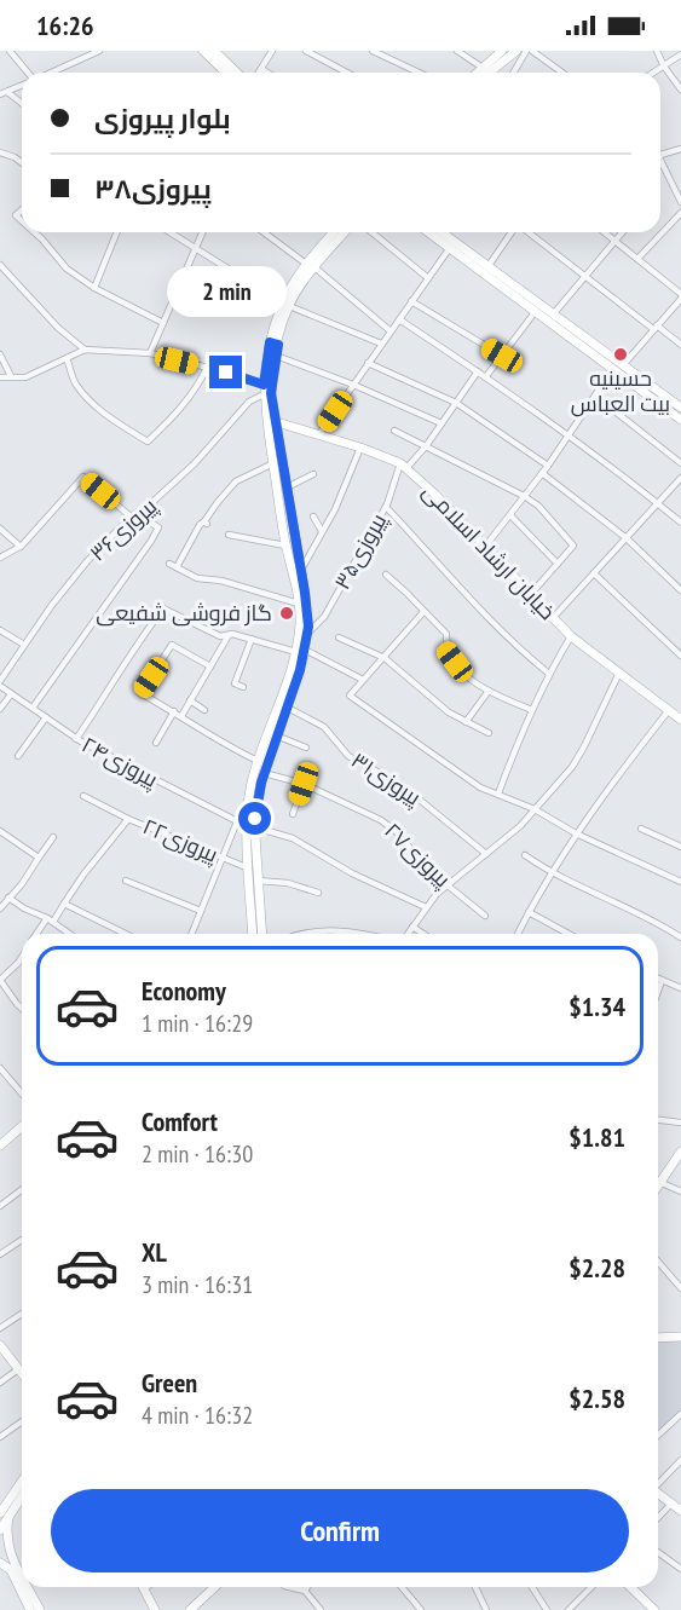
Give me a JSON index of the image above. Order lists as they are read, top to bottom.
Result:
{
  "streets": {
    "street": [
      "پیروزی۳۶",
      "پیروزی۳۵",
      "خیابان ارشاد اسلامی",
      "پیروزی۲۴",
      "پیروزی۳۱",
      "پیروزی۲۲",
      "پیروزی۲۷"
    ]
  },
  "crossings": [
    ["پیروزی۳۵", "خیابان ارشاد اسلامی"]
  ],
  "places": ["حسینیه بیت العباس", "گاز فروشی شفیعی"],
  "page": {
    "status": "16:26",
    "banner": ["بلوار پیروزی", "پیروزی۳۸"],
    "bubble": "2 min",
    "list": [
      {
        "name": "Economy",
        "note": "1 min · 16:29",
        "value": "$1.34"
      },
      {
        "name": "Comfort",
        "note": "2 min · 16:30",
        "value": "$1.81"
      },
      {
        "name": "XL",
        "note": "3 min · 16:31",
        "value": "$2.28"
      },
      {
        "name": "Green",
        "note": "4 min · 16:32",
        "value": "$2.58"
      }
    ],
    "buttons": "Confirm"
  }
}
